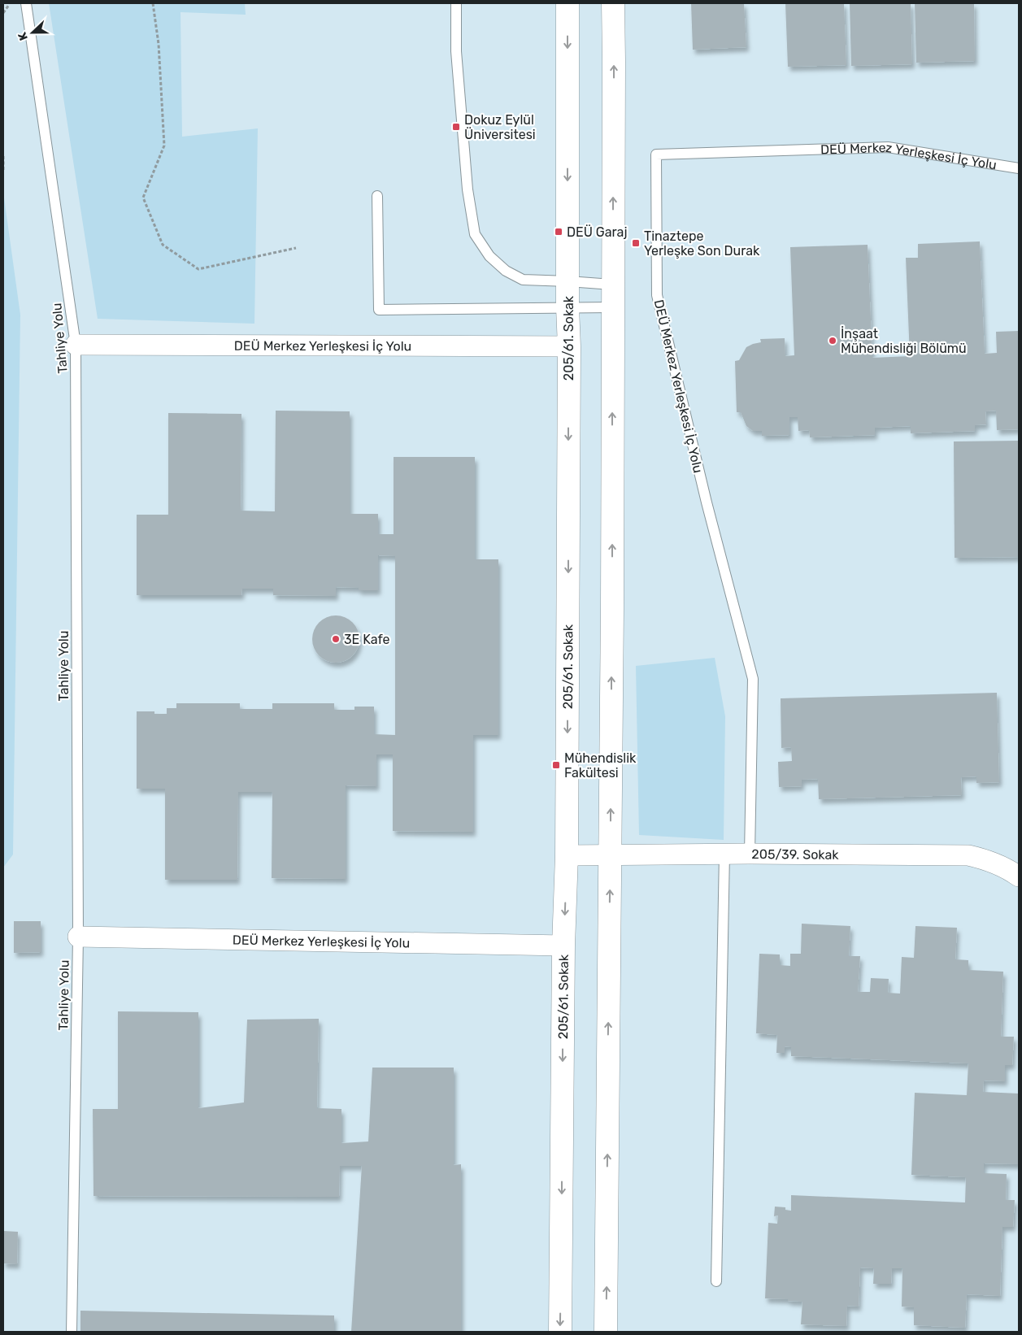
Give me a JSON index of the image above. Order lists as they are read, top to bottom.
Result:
{
  "streets": {
    "main road": ["205/61. Sokak"],
    "street": ["DEÜ Merkez Yerleşkesi İç Yolu", "205/39. Sokak"],
    "lane": ["Tahliye Yolu"]
  },
  "crossings": [
    ["DEÜ Merkez Yerleşkesi İç Yolu", "Tahliye Yolu"],
    ["DEÜ Merkez Yerleşkesi İç Yolu", "205/61. Sokak"],
    ["DEÜ Merkez Yerleşkesi İç Yolu", "205/39. Sokak"],
    ["205/61. Sokak", "205/39. Sokak"]
  ],
  "places": {
    "transit": [
      "Dokuz Eylül Üniversitesi",
      "DEÜ Garaj",
      "Tinaztepe Yerleşke Son Durak",
      "Mühendislik Fakültesi"
    ],
    "other": ["İnşaat Mühendisliği Bölümü", "3E Kafe"]
  },
  "north": "left"
}
